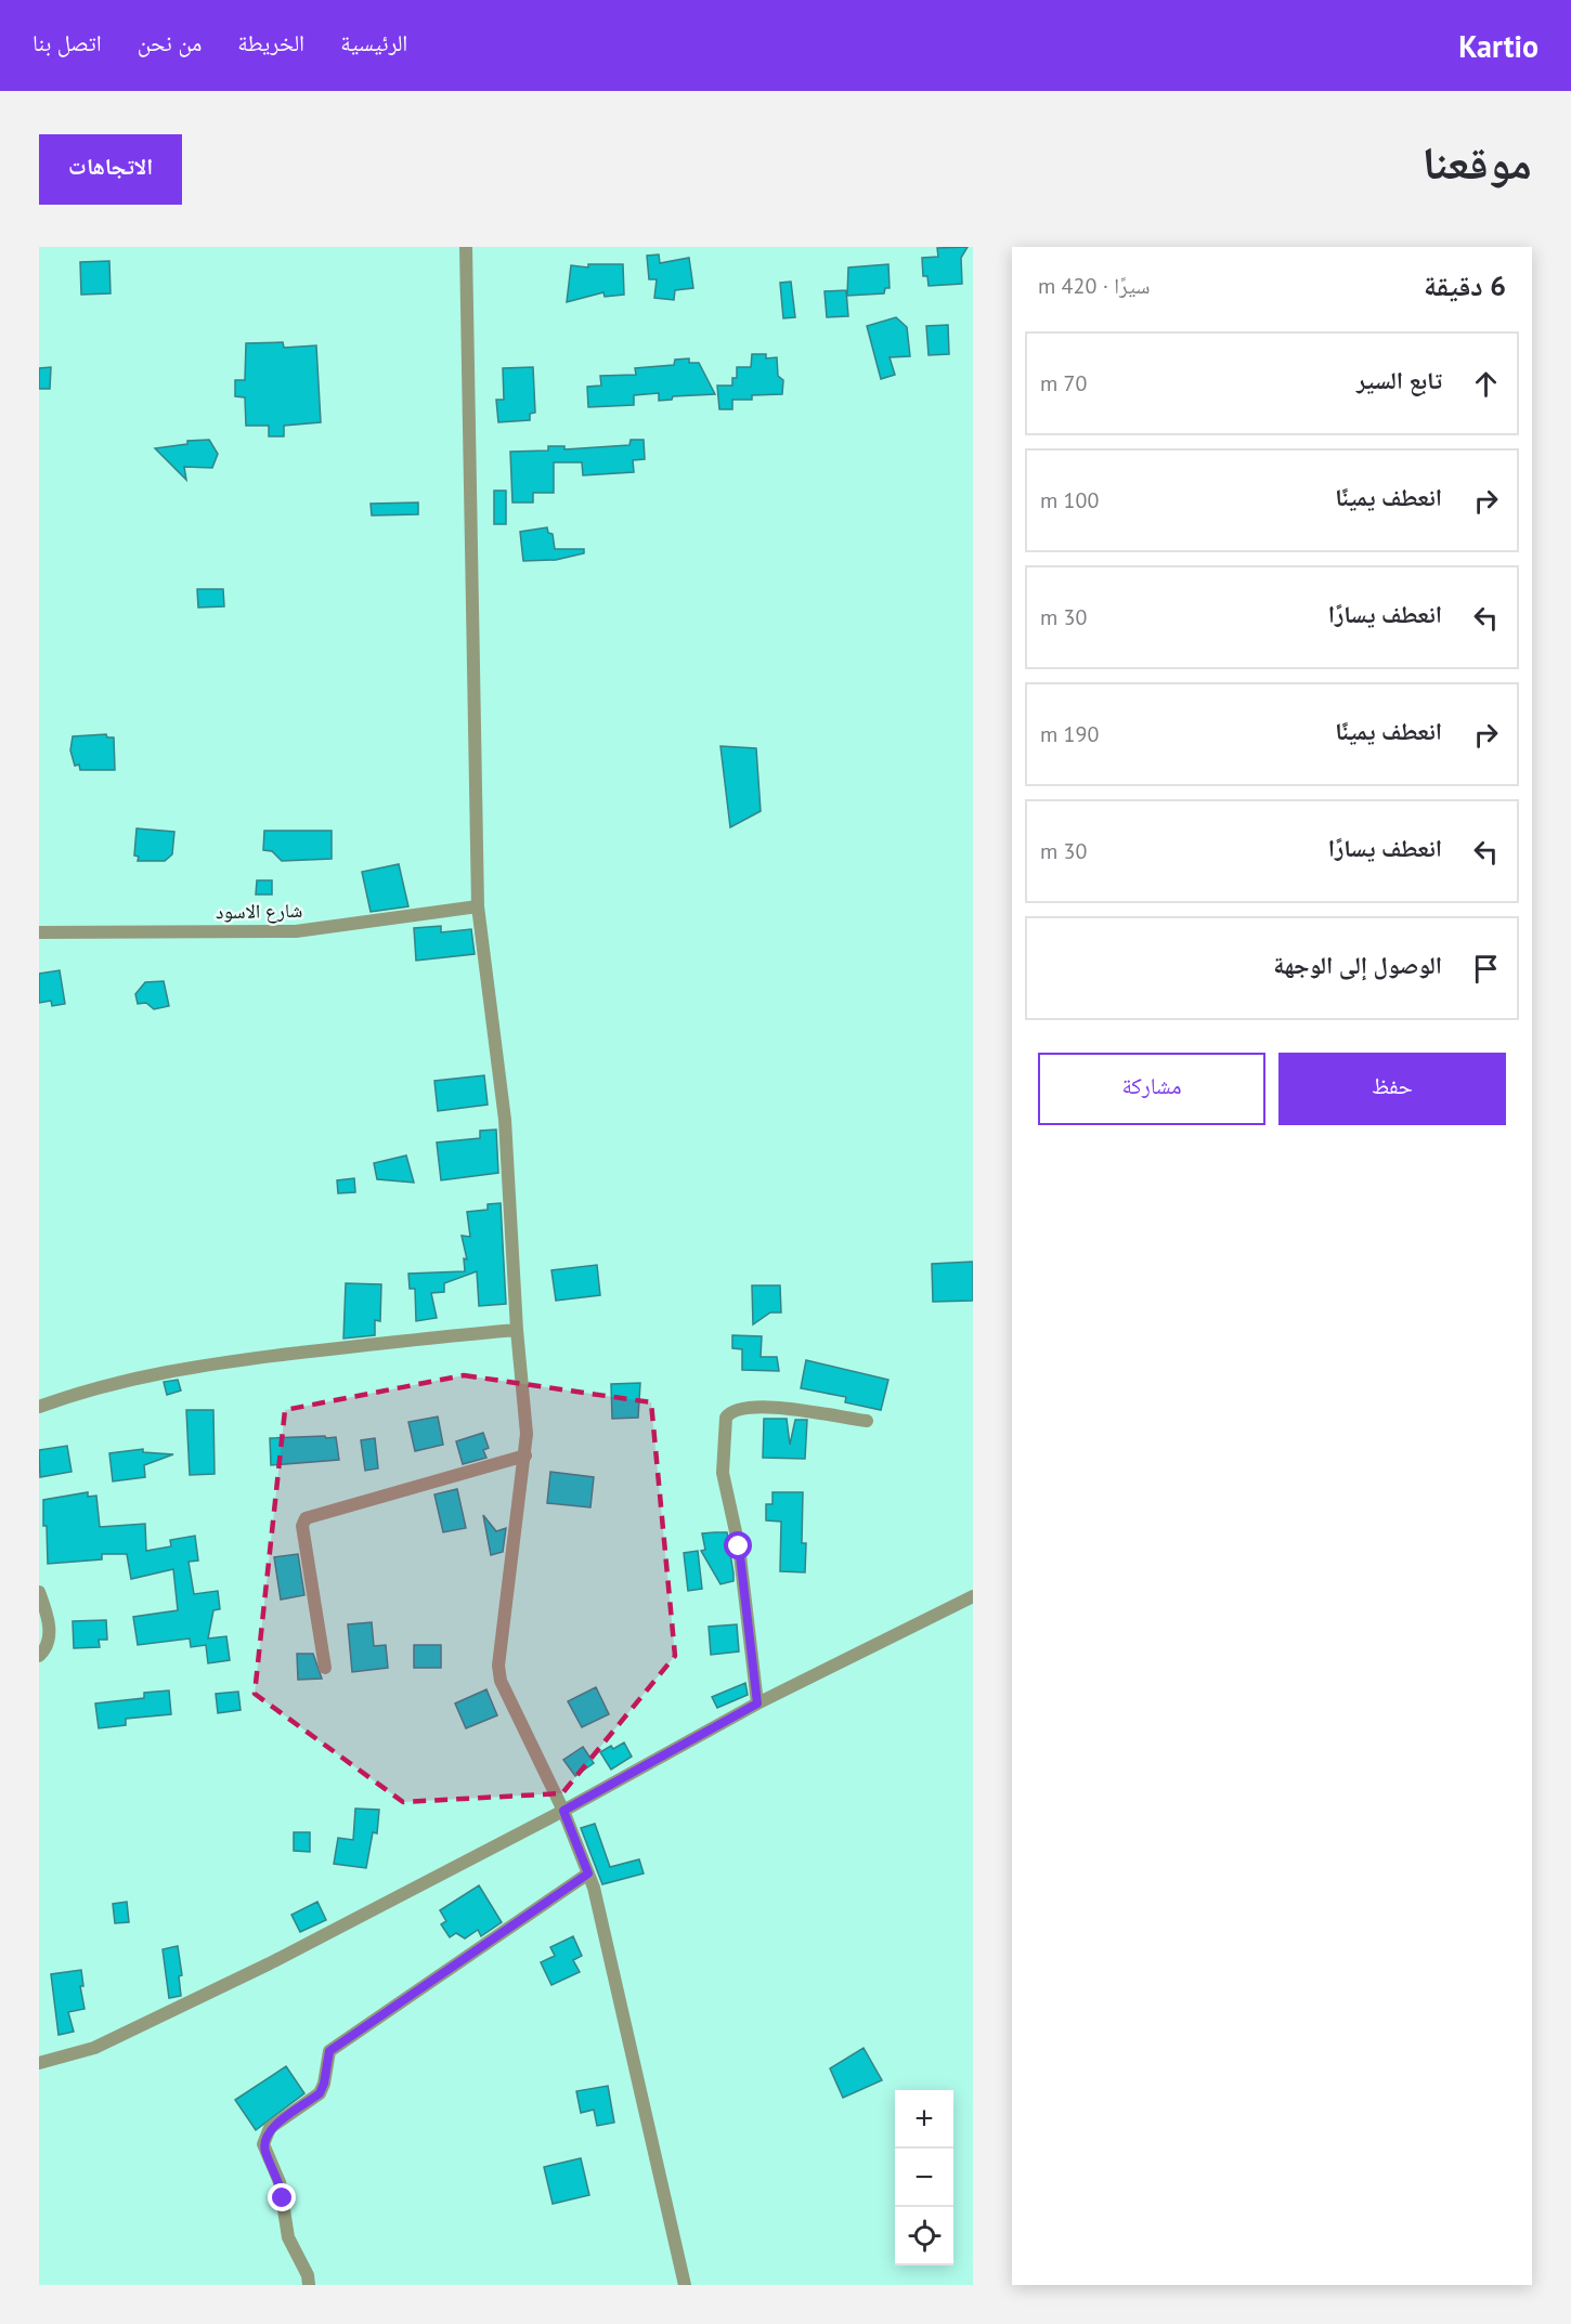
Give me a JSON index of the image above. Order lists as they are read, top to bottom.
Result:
{
  "streets": {
    "street": ["شارع الاسود"]
  },
  "page": {
    "header": "Kartio",
    "nav": [
      "الرئيسية",
      "الخريطة",
      "من نحن",
      "اتصل بنا"
    ],
    "title": "موقعنا",
    "buttons": [
      "الاتجاهات",
      ["حفظ", "مشاركة"]
    ],
    "heading": ["6 دقيقة", "سيرًا · 420 m"],
    "list": [
      ["تابع السير", "70 m"],
      ["انعطف يمينًا", "100 m"],
      ["انعطف يسارًا", "30 m"],
      ["انعطف يمينًا", "190 m"],
      ["انعطف يسارًا", "30 m"],
      "الوصول إلى الوجهة"
    ],
    "map_buttons": ["+", "−"]
  }
}
